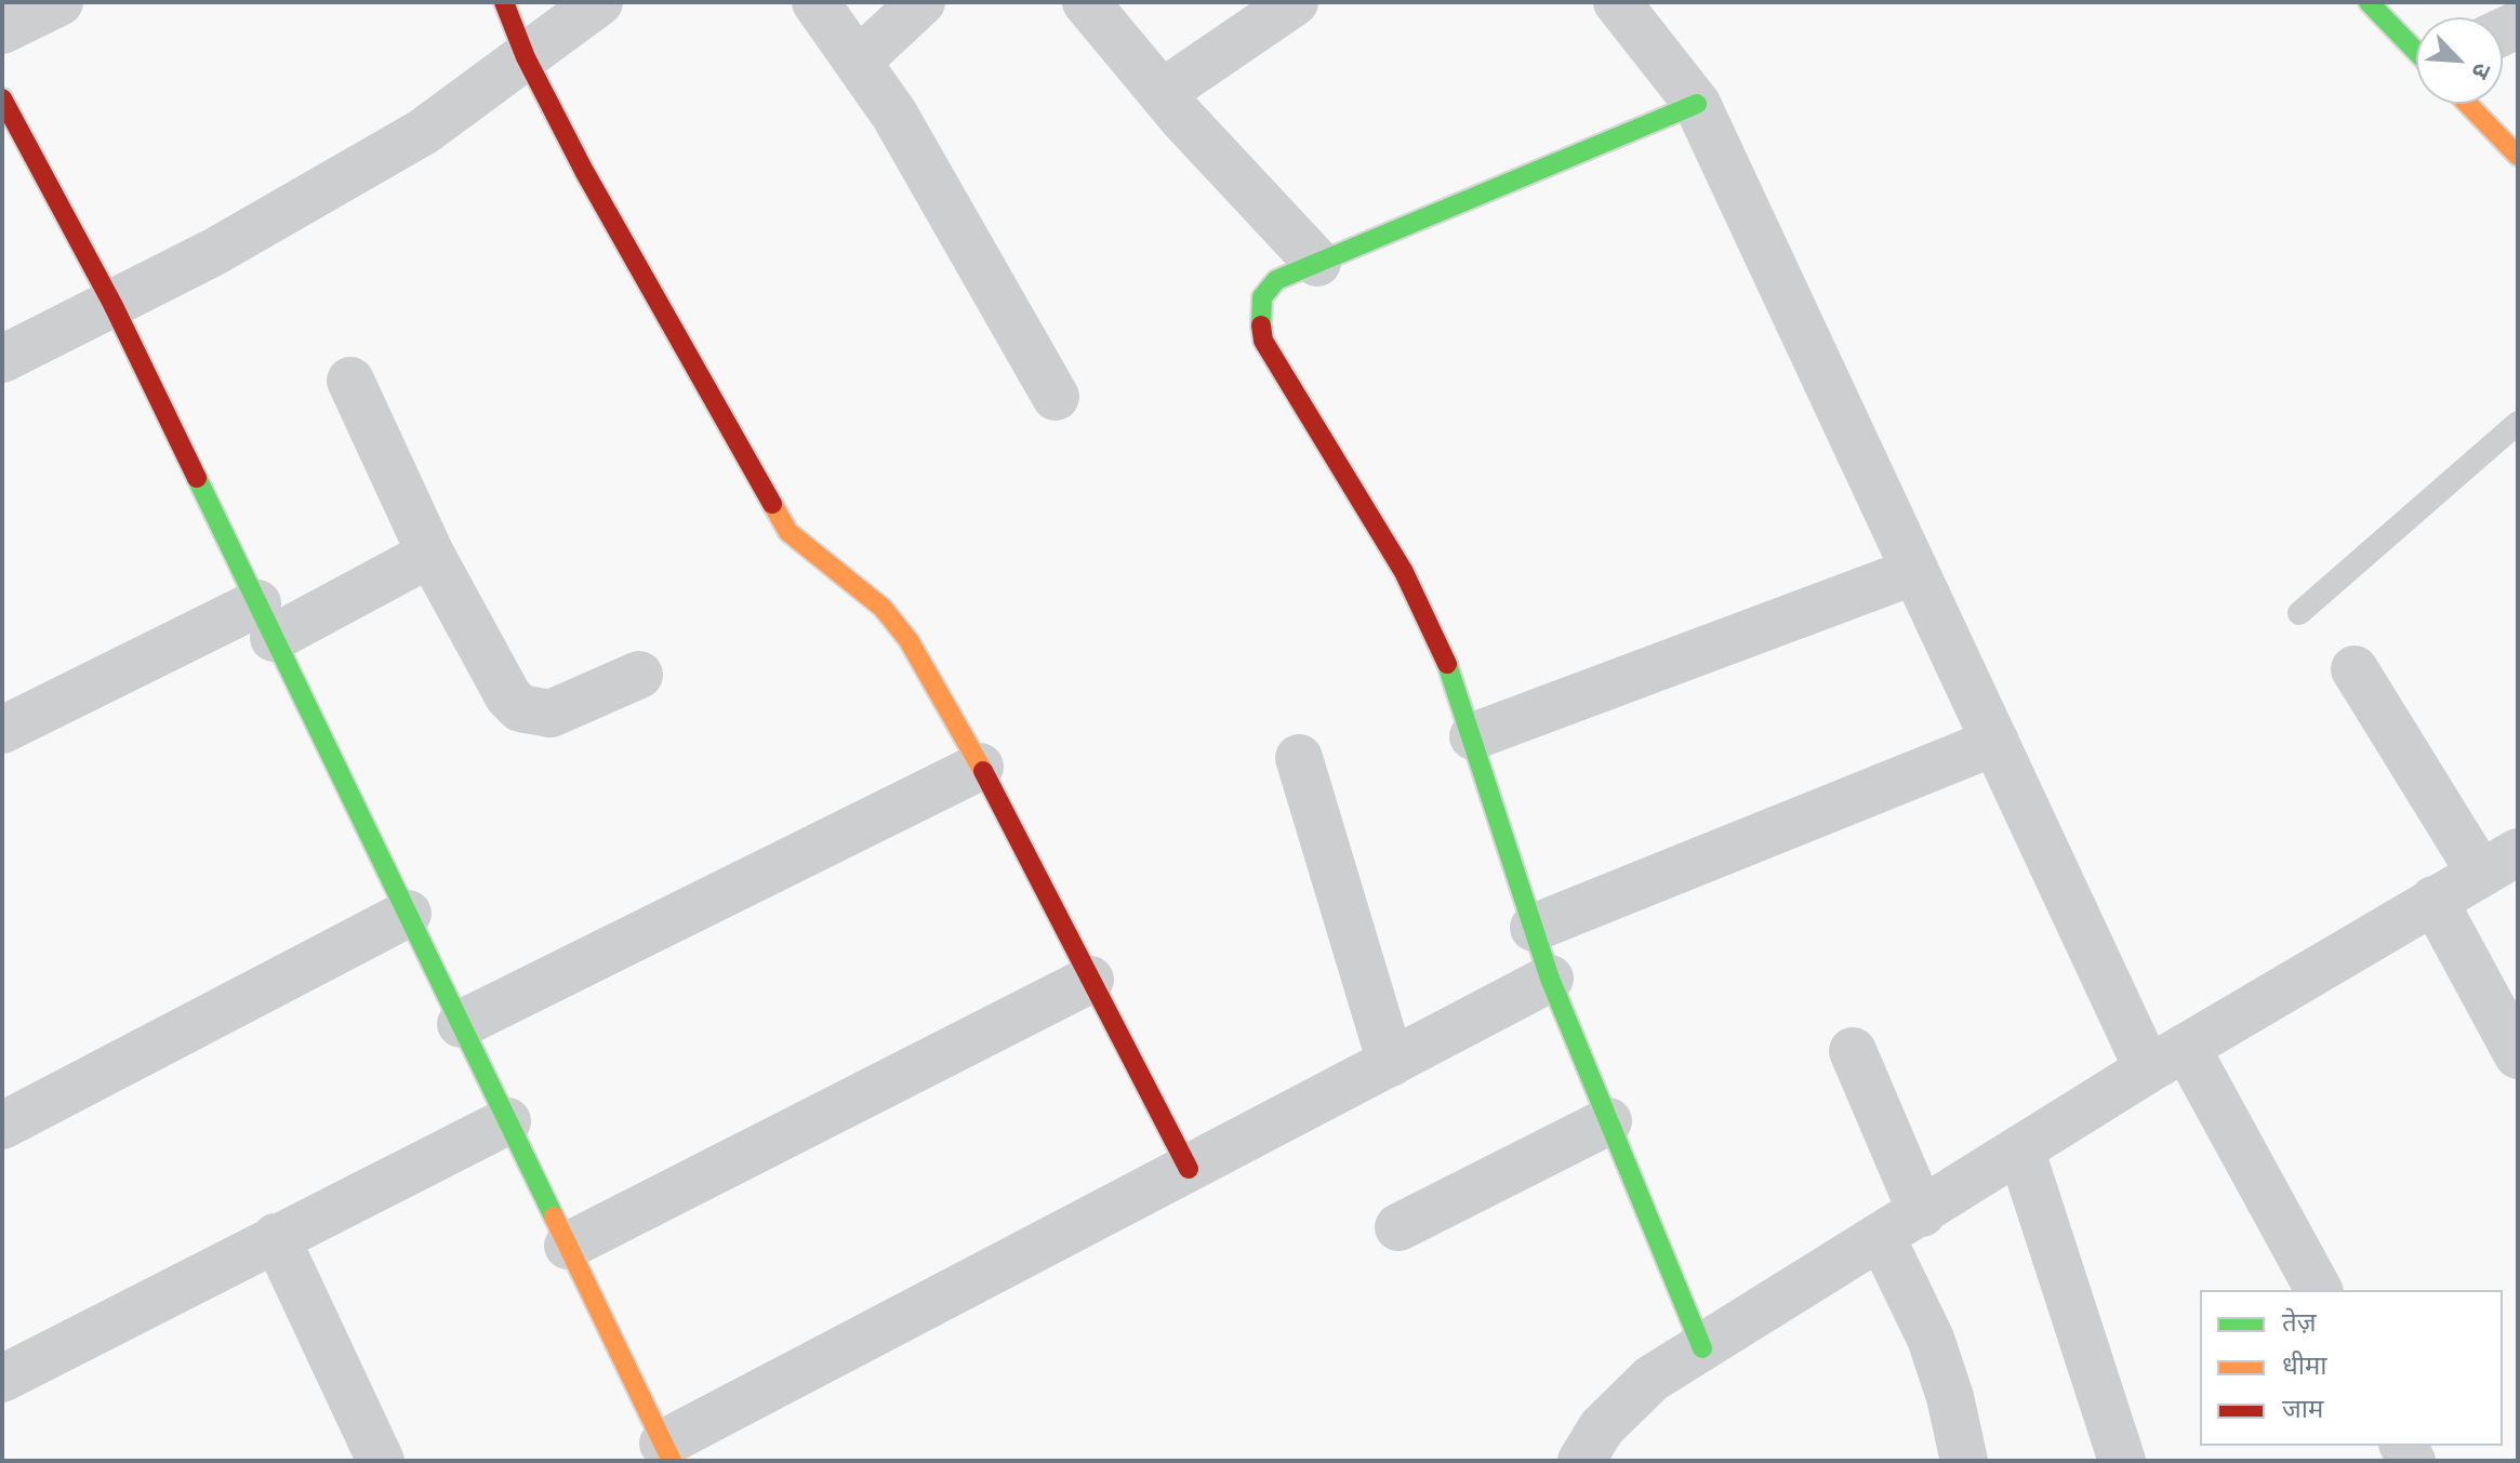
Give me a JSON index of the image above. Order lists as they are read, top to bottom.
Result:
{
  "legend": ["तेज़", "धीमा", "जाम"],
  "north": "bottom right"
}
